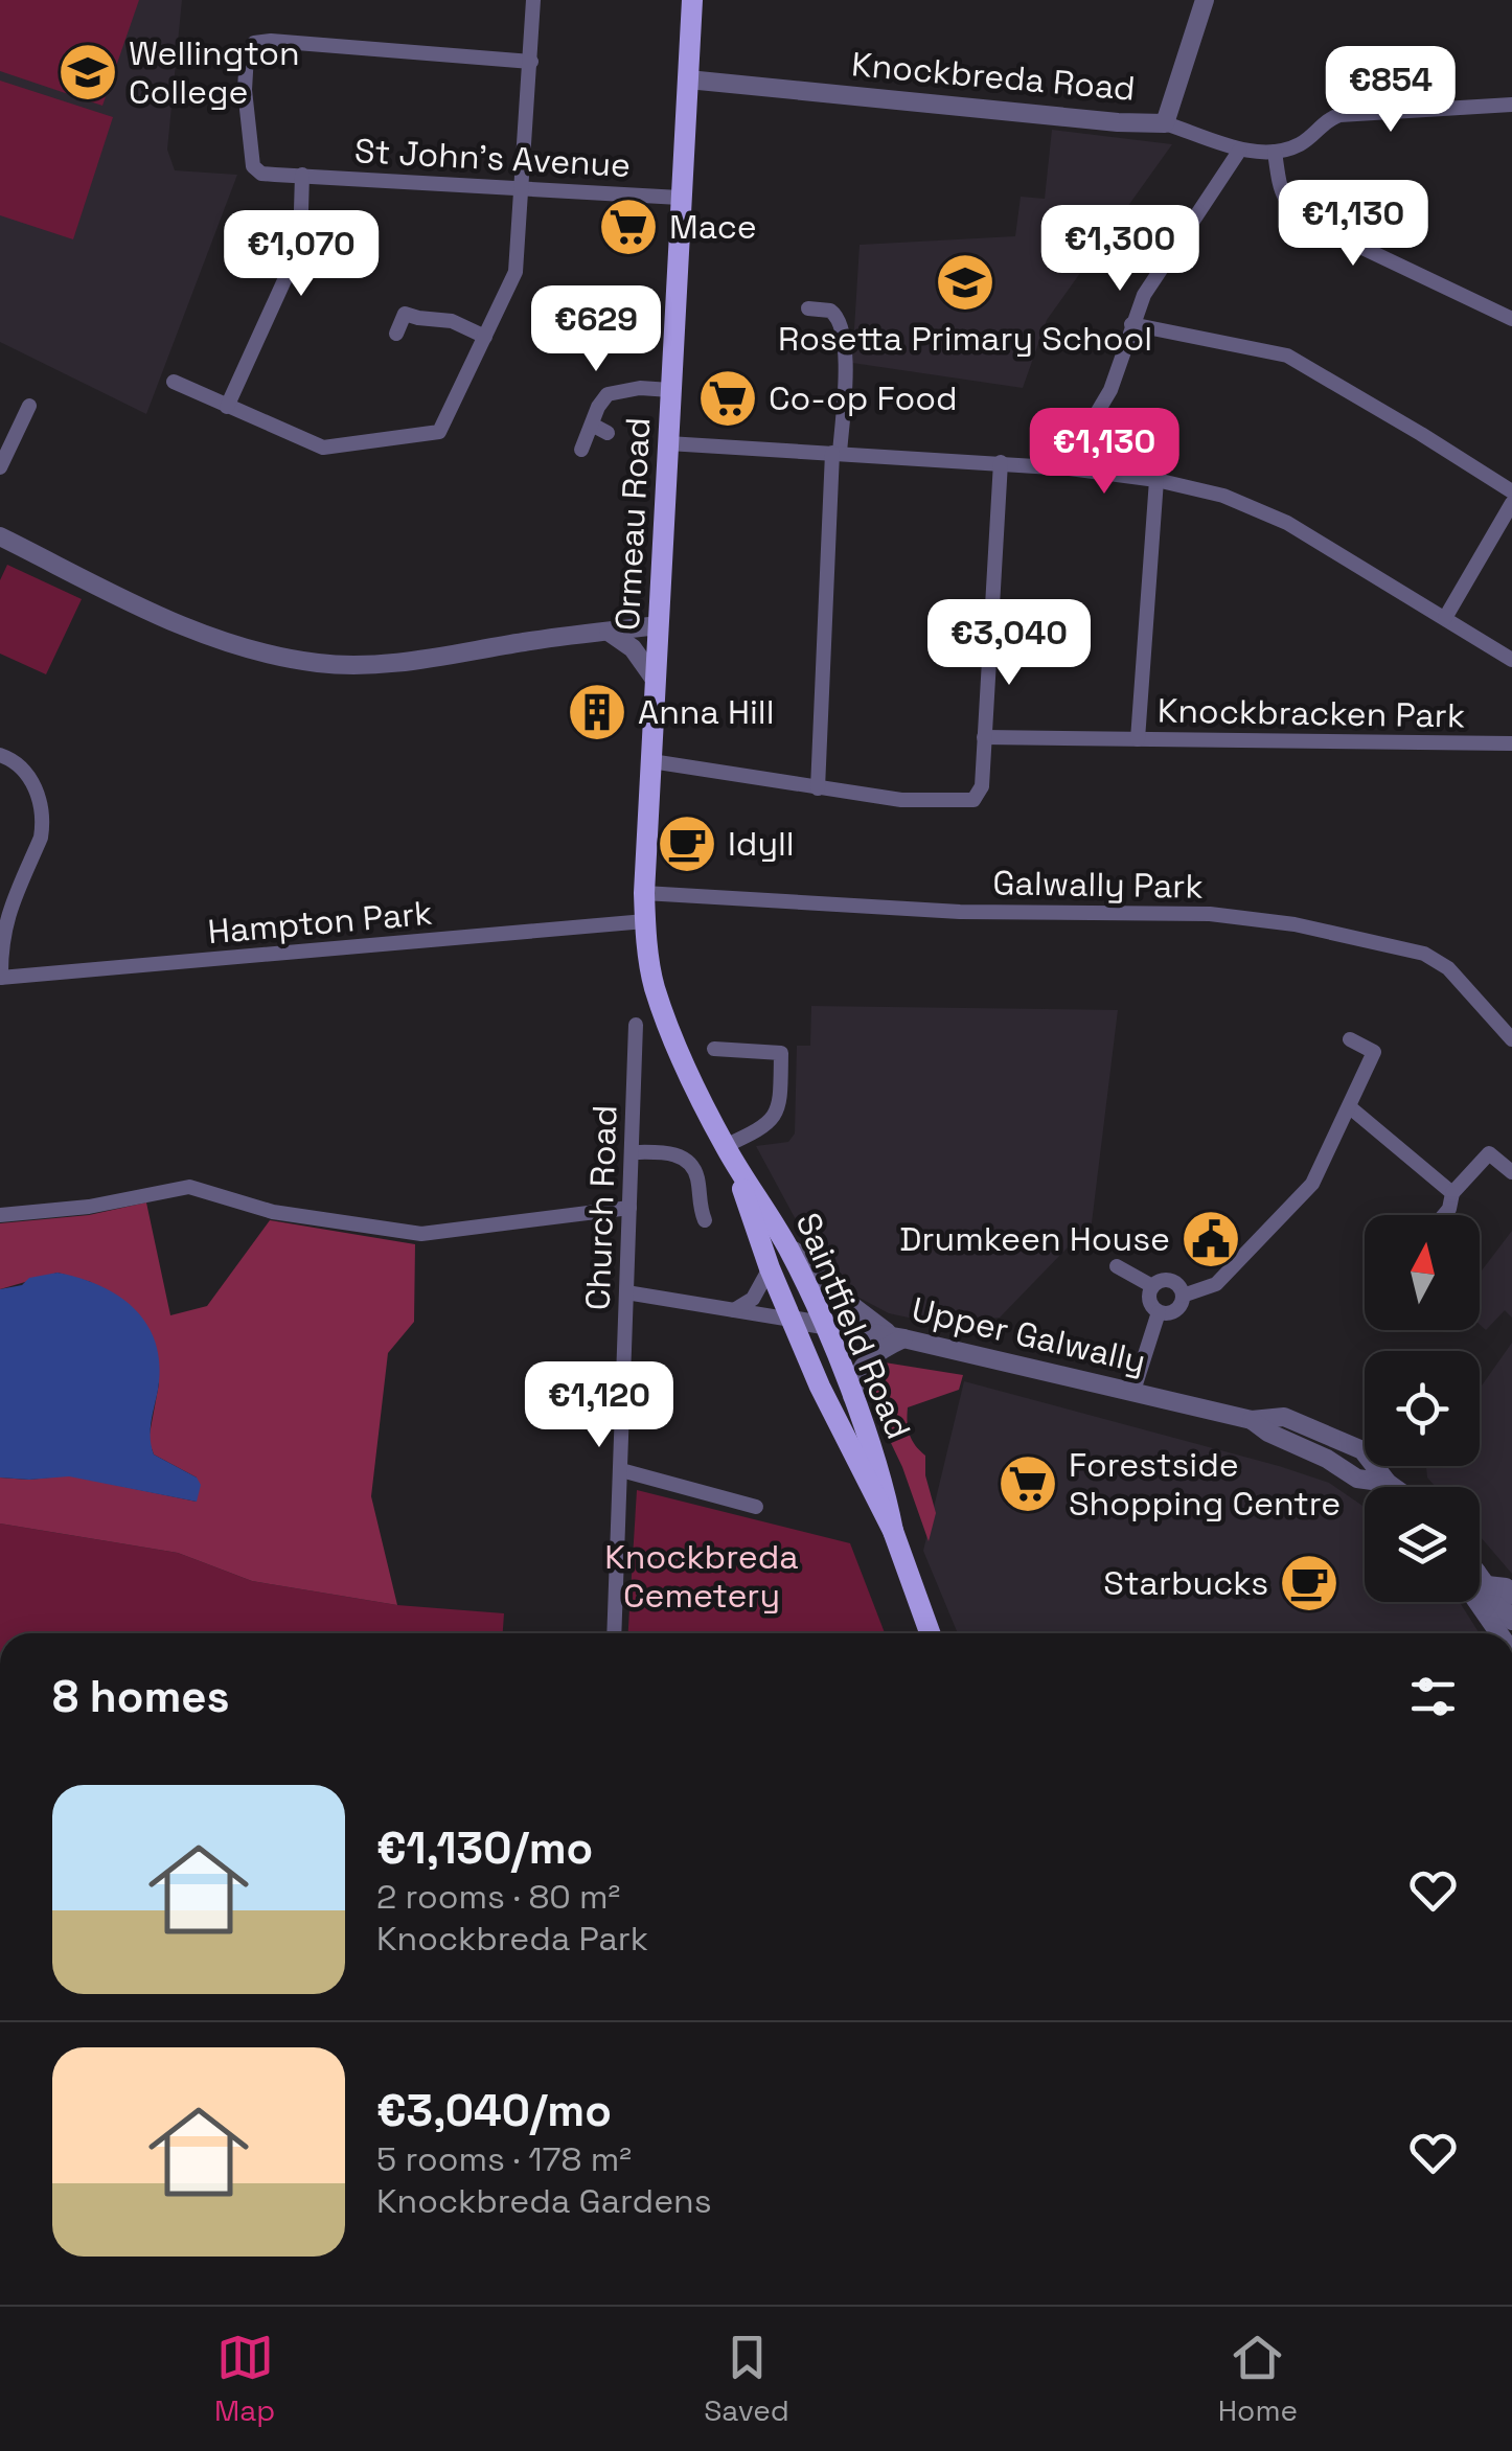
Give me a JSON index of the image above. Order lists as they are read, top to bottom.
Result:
{
  "streets": {
    "main road": ["Ormeau Road", "Saintfield Road"],
    "street": [
      "Knockbreda Road",
      "St John's Avenue",
      "Knockbracken Park",
      "Galwally Park",
      "Hampton Park",
      "Church Road",
      "Upper Galwally"
    ]
  },
  "crossings": [
    ["Knockbreda Road", "Ormeau Road"],
    ["St John's Avenue", "Ormeau Road"],
    ["Ormeau Road", "Galwally Park"],
    ["Ormeau Road", "Hampton Park"],
    ["Ormeau Road", "Saintfield Road"],
    ["Saintfield Road", "Upper Galwally"]
  ],
  "parks": ["Knockbreda Cemetery"],
  "places": {
    "school or university": ["Wellington College", "Rosetta Primary School"],
    "supermarket": ["Mace", "Co-op Food", "Forestside Shopping Centre"],
    "building": ["Anna Hill"],
    "cafe": ["Idyll", "Starbucks"],
    "public building": ["Drumkeen House"]
  },
  "north": "top",
  "page": {
    "price": [
      "€854",
      "€1,130",
      "€1,300",
      "€1,070",
      "€629",
      "€1,130",
      "€3,040",
      "€1,120"
    ],
    "heading": "8 homes",
    "list": [
      {
        "name": "€1,130/mo",
        "note": "2 rooms · 80 m² · Knockbreda Park"
      },
      {
        "name": "€3,040/mo",
        "note": "5 rooms · 178 m² · Knockbreda Gardens"
      }
    ],
    "tabs": ["Map", "Saved", "Home"]
  }
}
